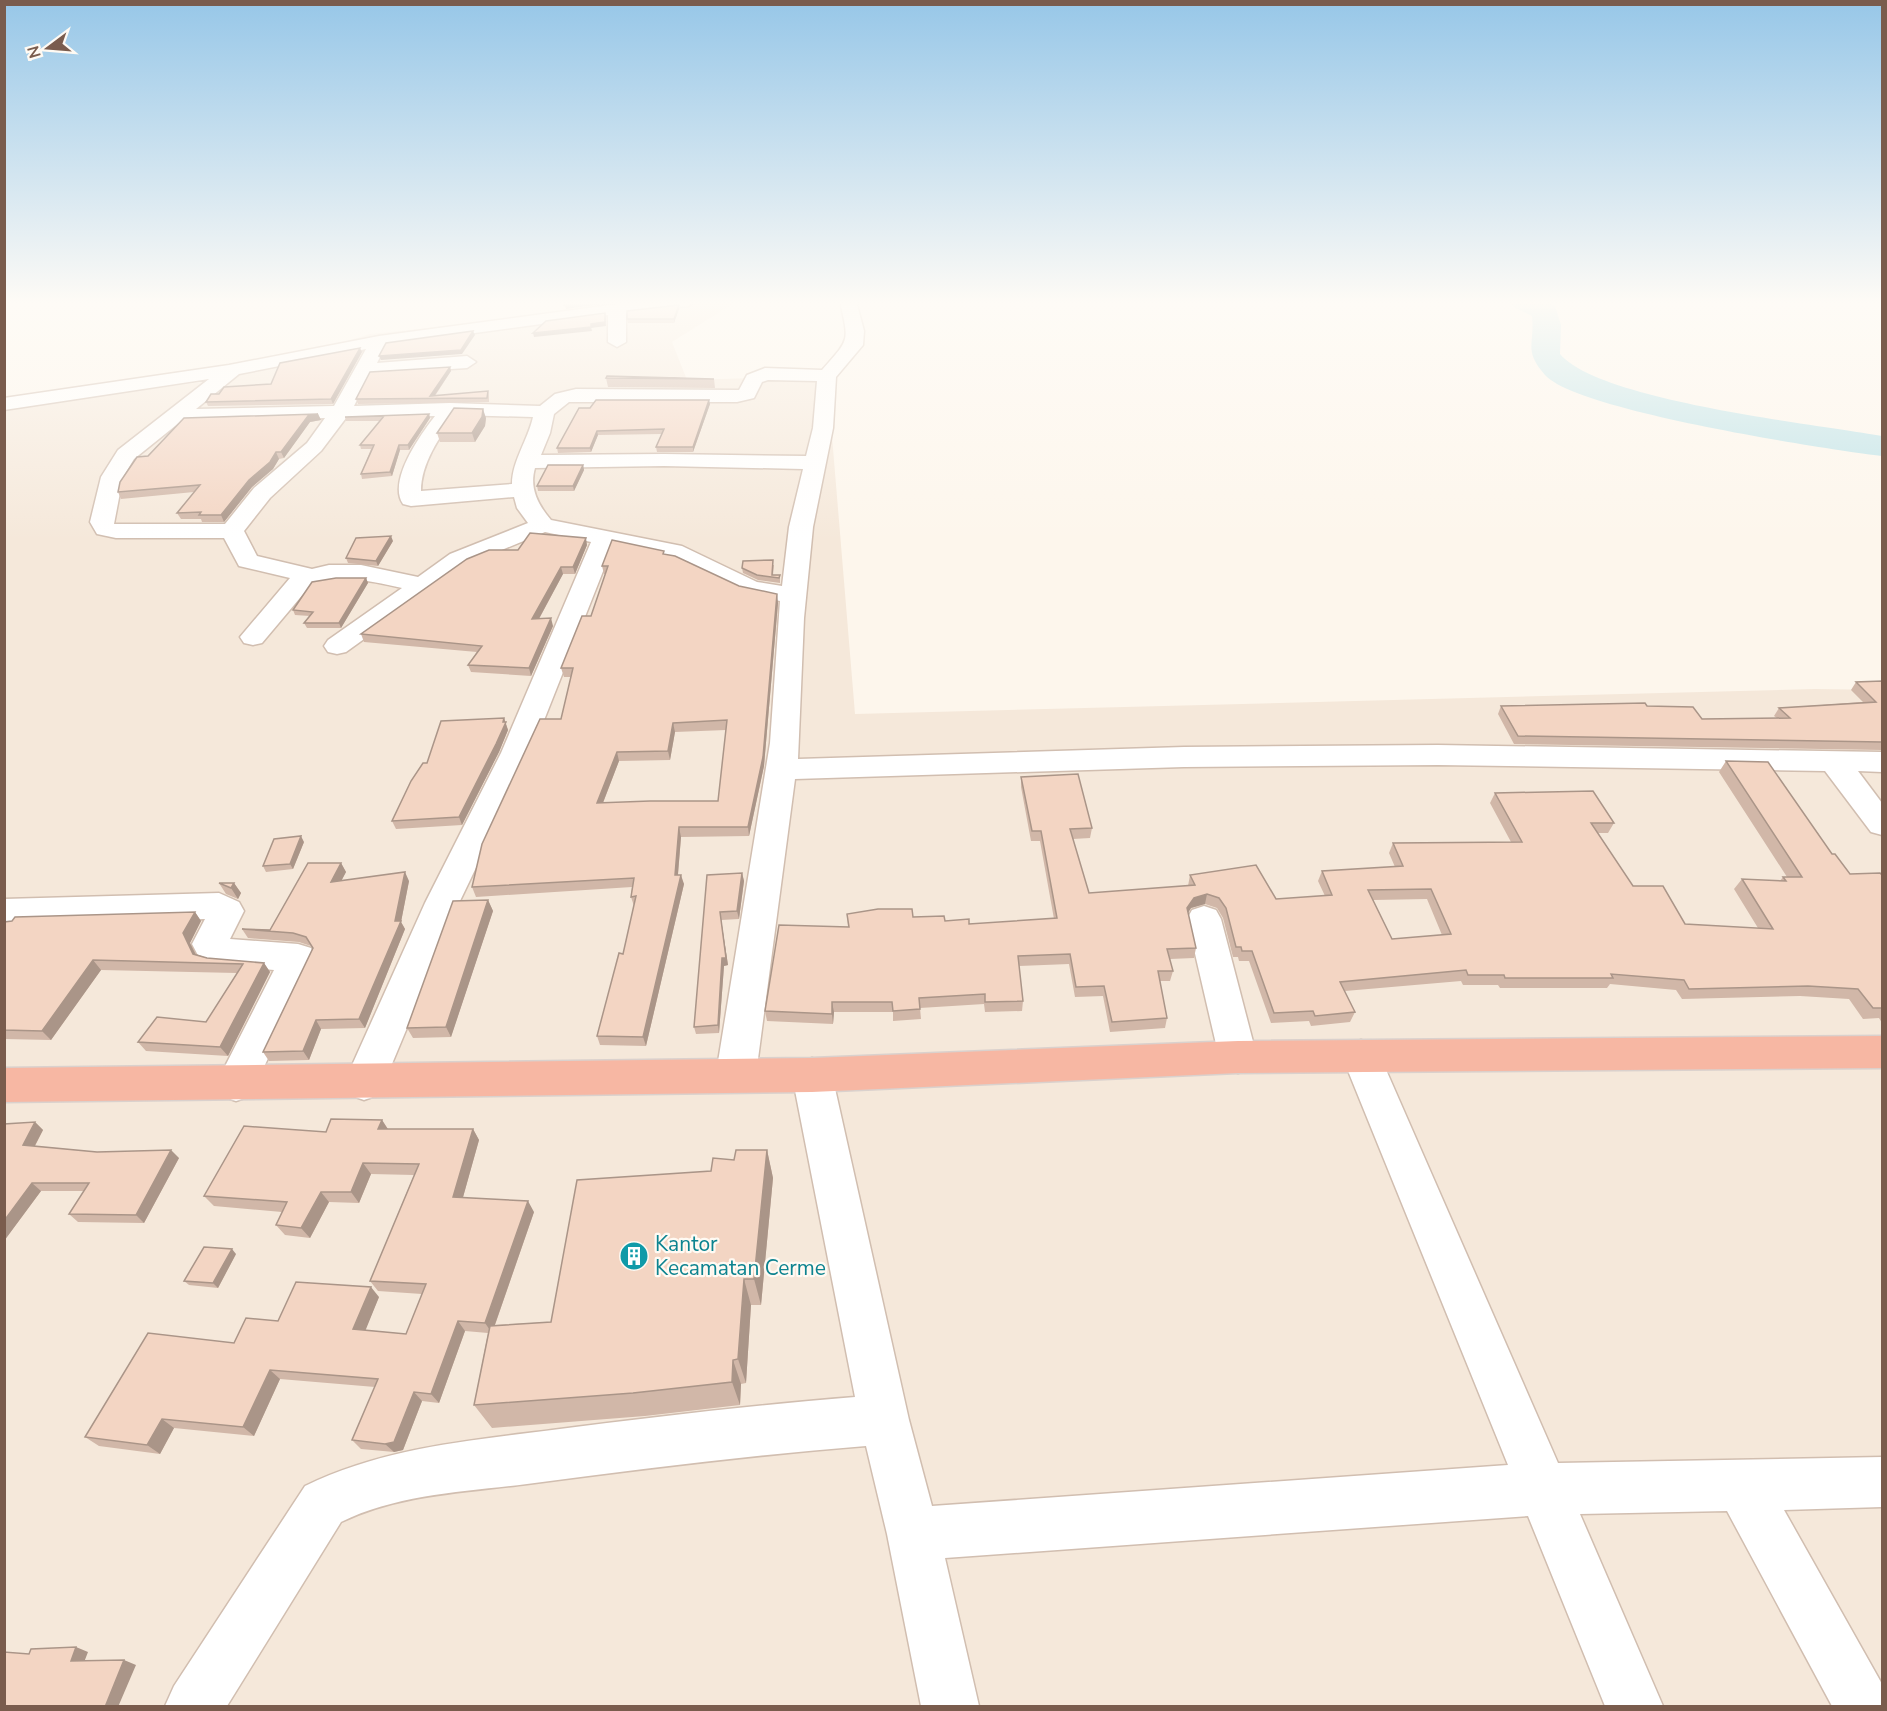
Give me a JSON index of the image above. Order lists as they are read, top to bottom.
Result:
{
  "places": {
    "building": ["Kantor Kecamatan Cerme"]
  },
  "north": "left"
}
